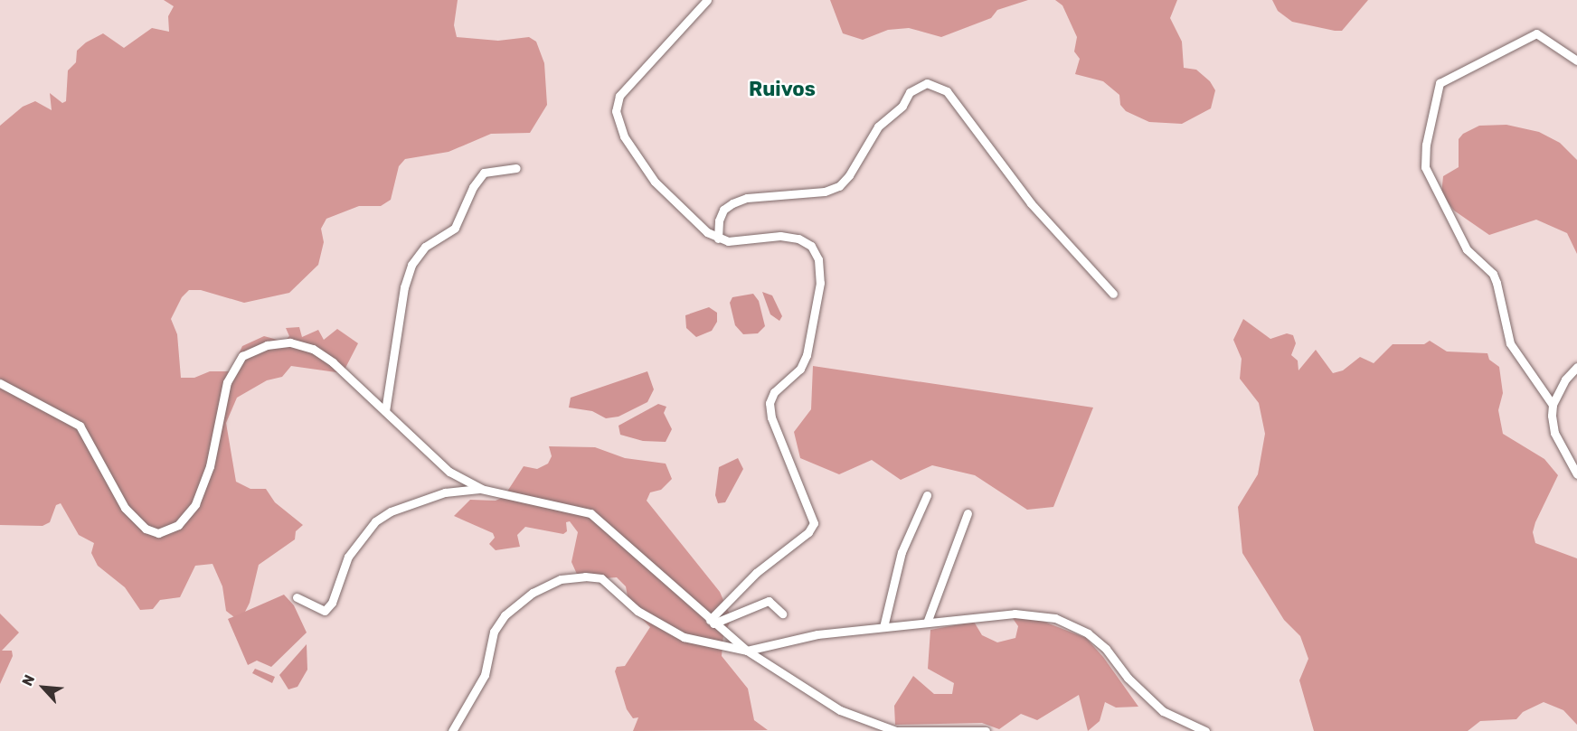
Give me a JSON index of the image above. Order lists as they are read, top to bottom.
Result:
{
  "districts": ["Ruivos"],
  "north": "top left"
}
